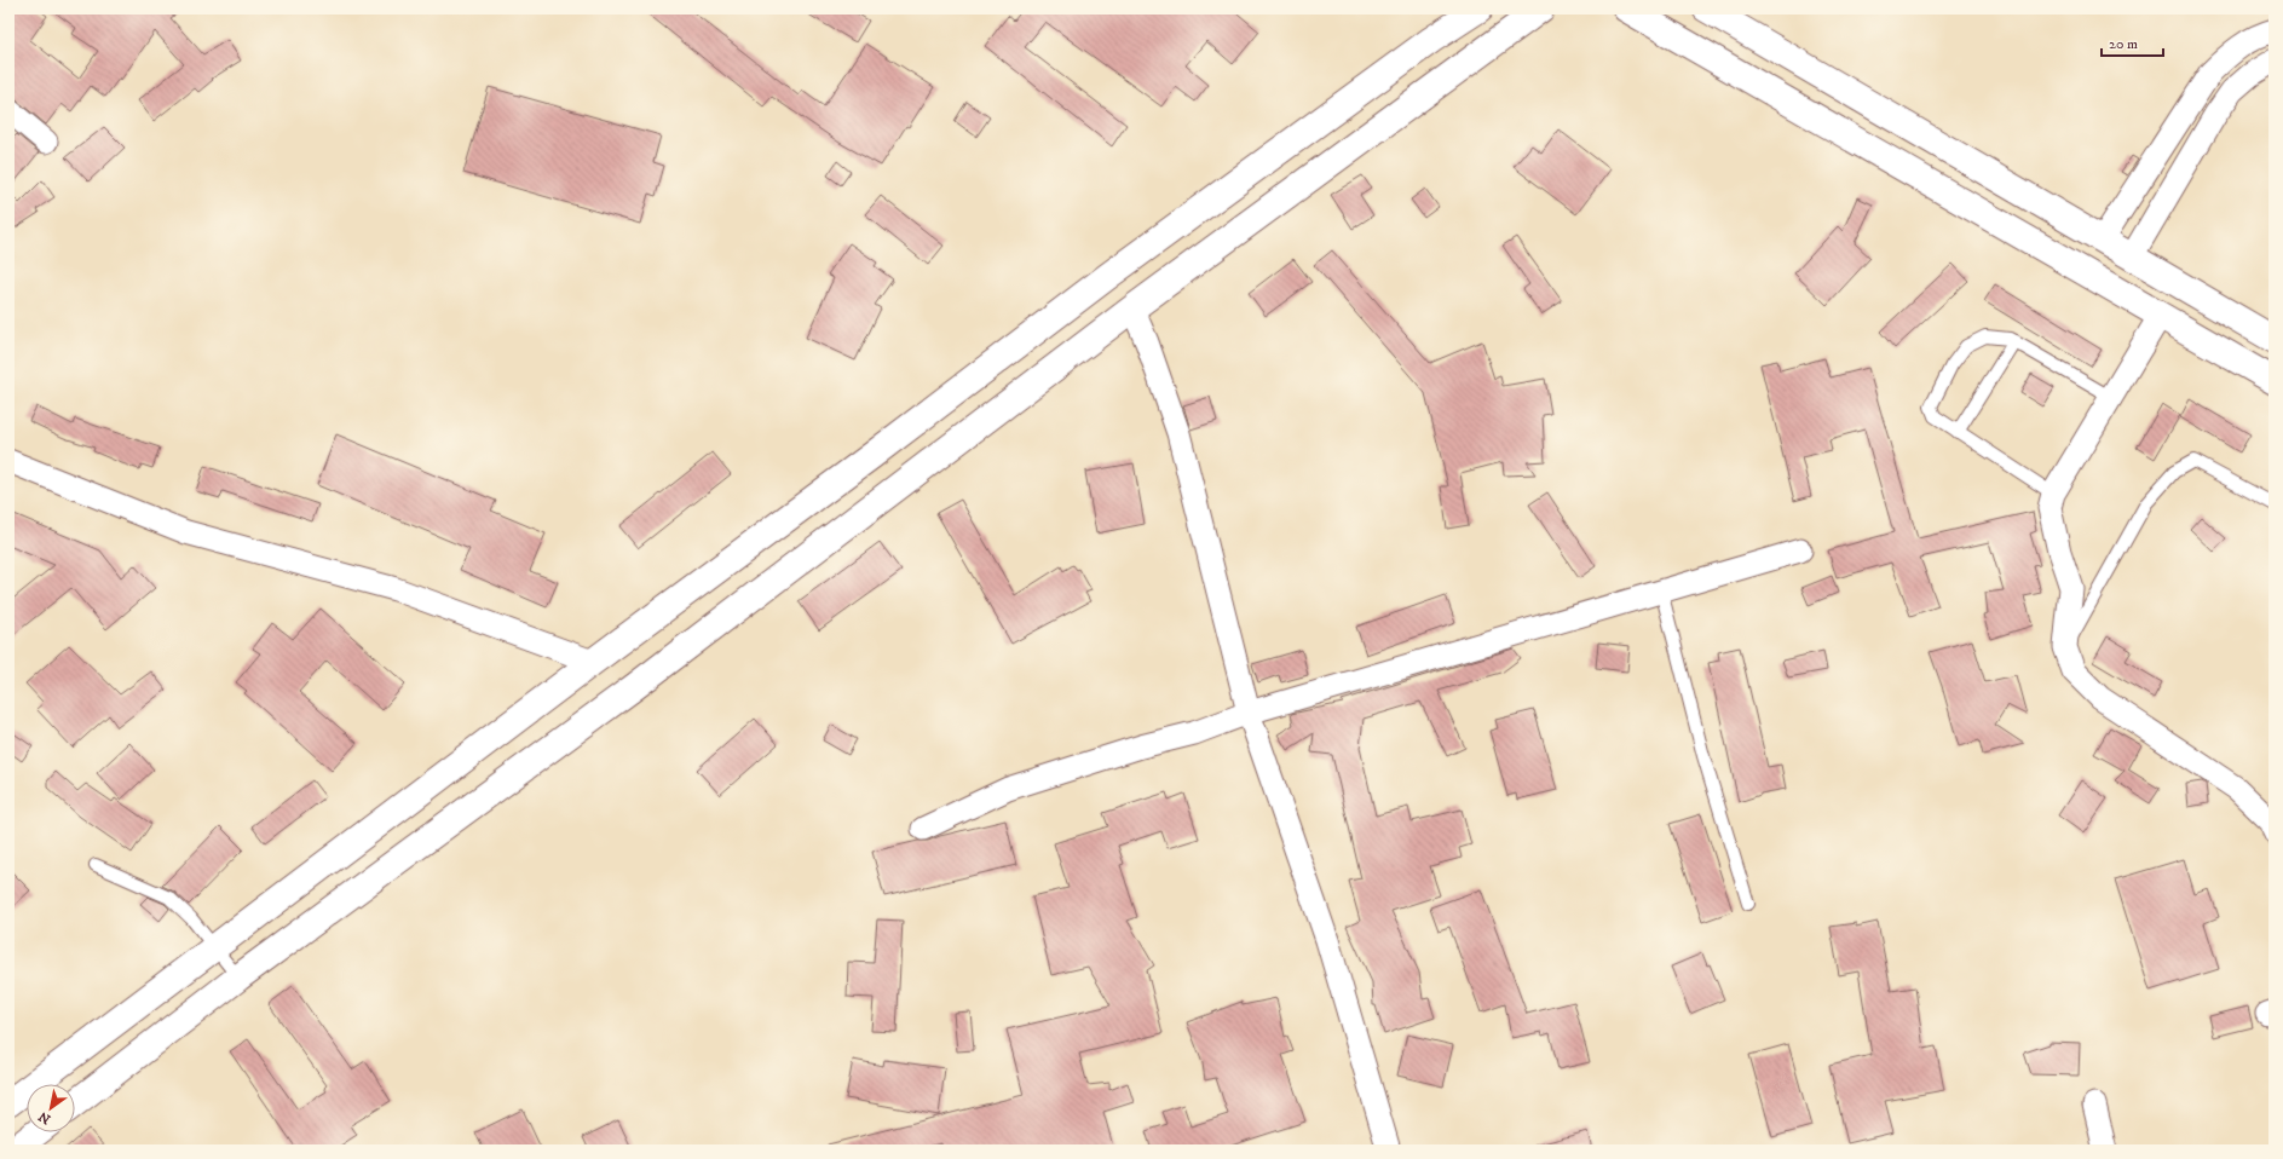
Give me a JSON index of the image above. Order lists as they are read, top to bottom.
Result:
{
  "scale_bar": "20 m",
  "north": "bottom left"
}
